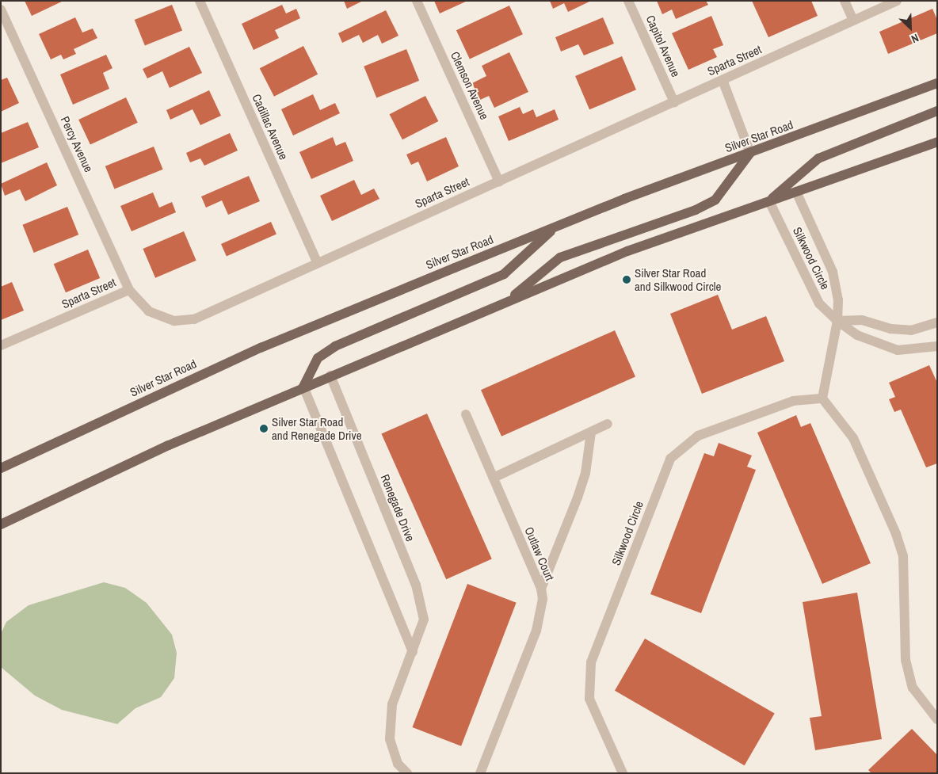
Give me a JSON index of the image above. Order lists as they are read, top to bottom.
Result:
{
  "streets": {
    "main road": ["Silver Star Road"],
    "street": [
      "Capitol Avenue",
      "Sparta Street",
      "Clemson Avenue",
      "Cadillac Avenue",
      "Percy Avenue",
      "Silkwood Circle",
      "Renegade Drive",
      "Outlaw Court"
    ]
  },
  "crossings": [
    ["Capitol Avenue", "Sparta Street"],
    ["Sparta Street", "Clemson Avenue"],
    ["Sparta Street", "Cadillac Avenue"],
    ["Sparta Street", "Percy Avenue"]
  ],
  "places": ["Silver Star Road and Silkwood Circle", "Silver Star Road and Renegade Drive"],
  "north": "bottom right"
}
